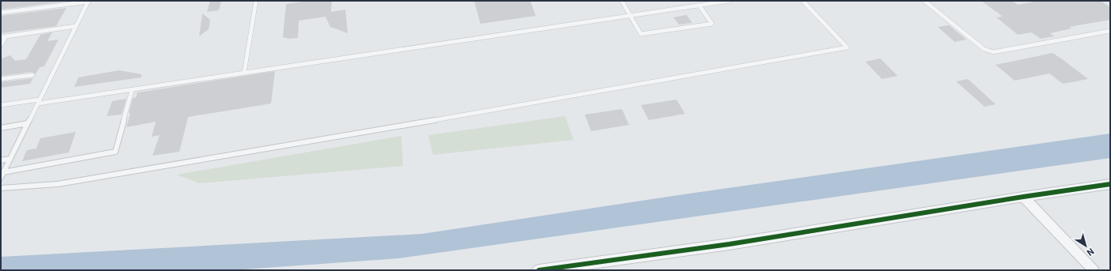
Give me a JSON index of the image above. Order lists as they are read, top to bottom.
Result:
{
  "north": "bottom right"
}
